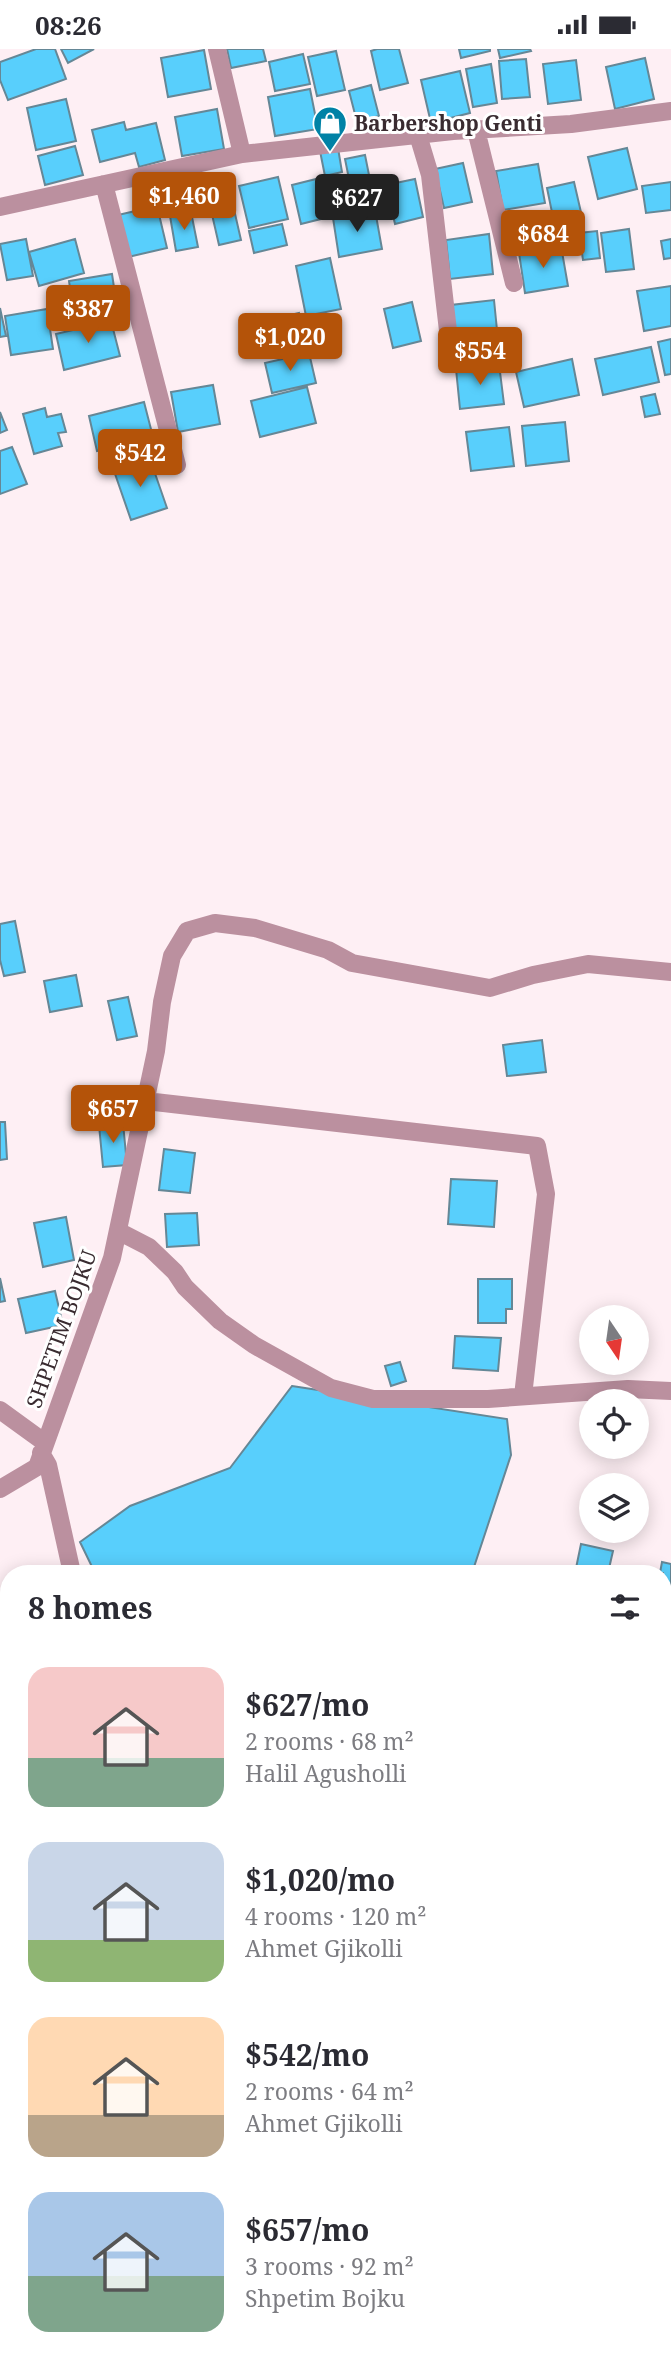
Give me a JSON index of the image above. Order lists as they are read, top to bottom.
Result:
{
  "streets": {
    "street": ["SHPETIM BOJKU"]
  },
  "places": {
    "shop": ["Barbershop Genti"]
  },
  "north": "bottom",
  "page": {
    "status": "08:26",
    "price": [
      "$1,460",
      "$627",
      "$684",
      "$387",
      "$1,020",
      "$554",
      "$542",
      "$657"
    ],
    "heading": "8 homes",
    "list": [
      {
        "name": "$627/mo",
        "note": "2 rooms · 68 m² · Halil Agusholli"
      },
      {
        "name": "$1,020/mo",
        "note": "4 rooms · 120 m² · Ahmet Gjikolli"
      },
      {
        "name": "$542/mo",
        "note": "2 rooms · 64 m² · Ahmet Gjikolli"
      },
      {
        "name": "$657/mo",
        "note": "3 rooms · 92 m² · Shpetim Bojku"
      }
    ]
  }
}
